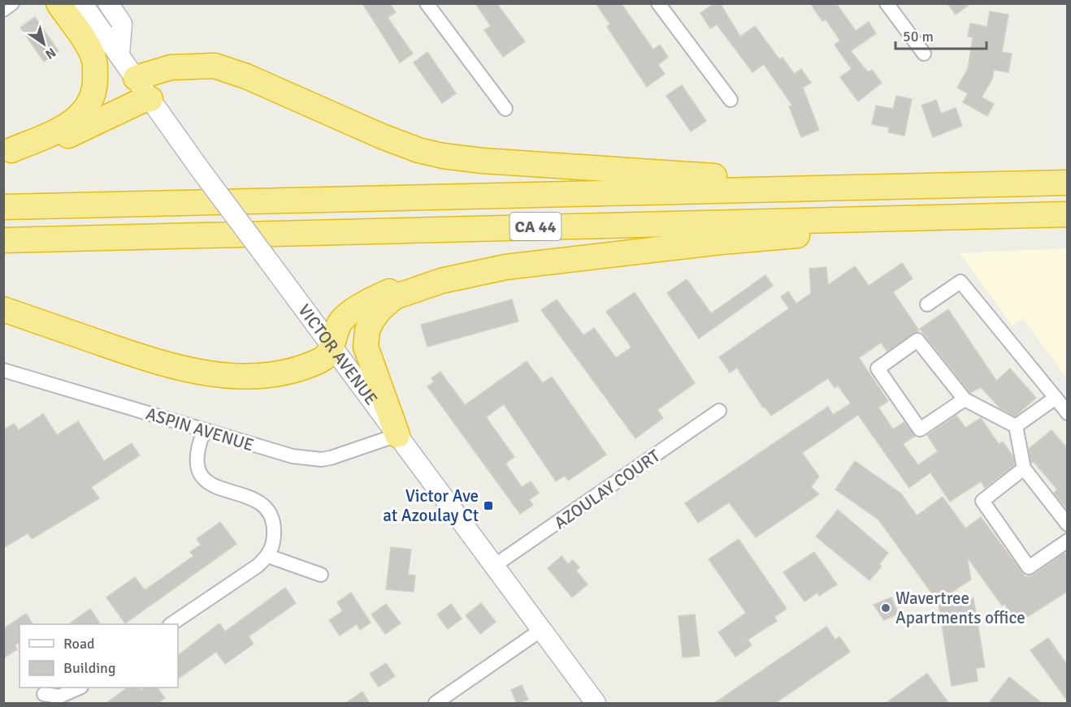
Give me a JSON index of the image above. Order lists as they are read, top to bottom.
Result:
{
  "streets": {
    "highway": ["CA 44"],
    "main road": ["VICTOR AVENUE"],
    "street": ["ASPIN AVENUE", "AZOULAY COURT"]
  },
  "crossings": [
    ["VICTOR AVENUE", "ASPIN AVENUE"],
    ["VICTOR AVENUE", "AZOULAY COURT"]
  ],
  "places": {
    "transit": ["Victor Ave at Azoulay Ct"],
    "other": ["Wavertree Apartments office"]
  },
  "legend": ["Road", "Building"],
  "scale_bar": "50 m",
  "north": "bottom right"
}
